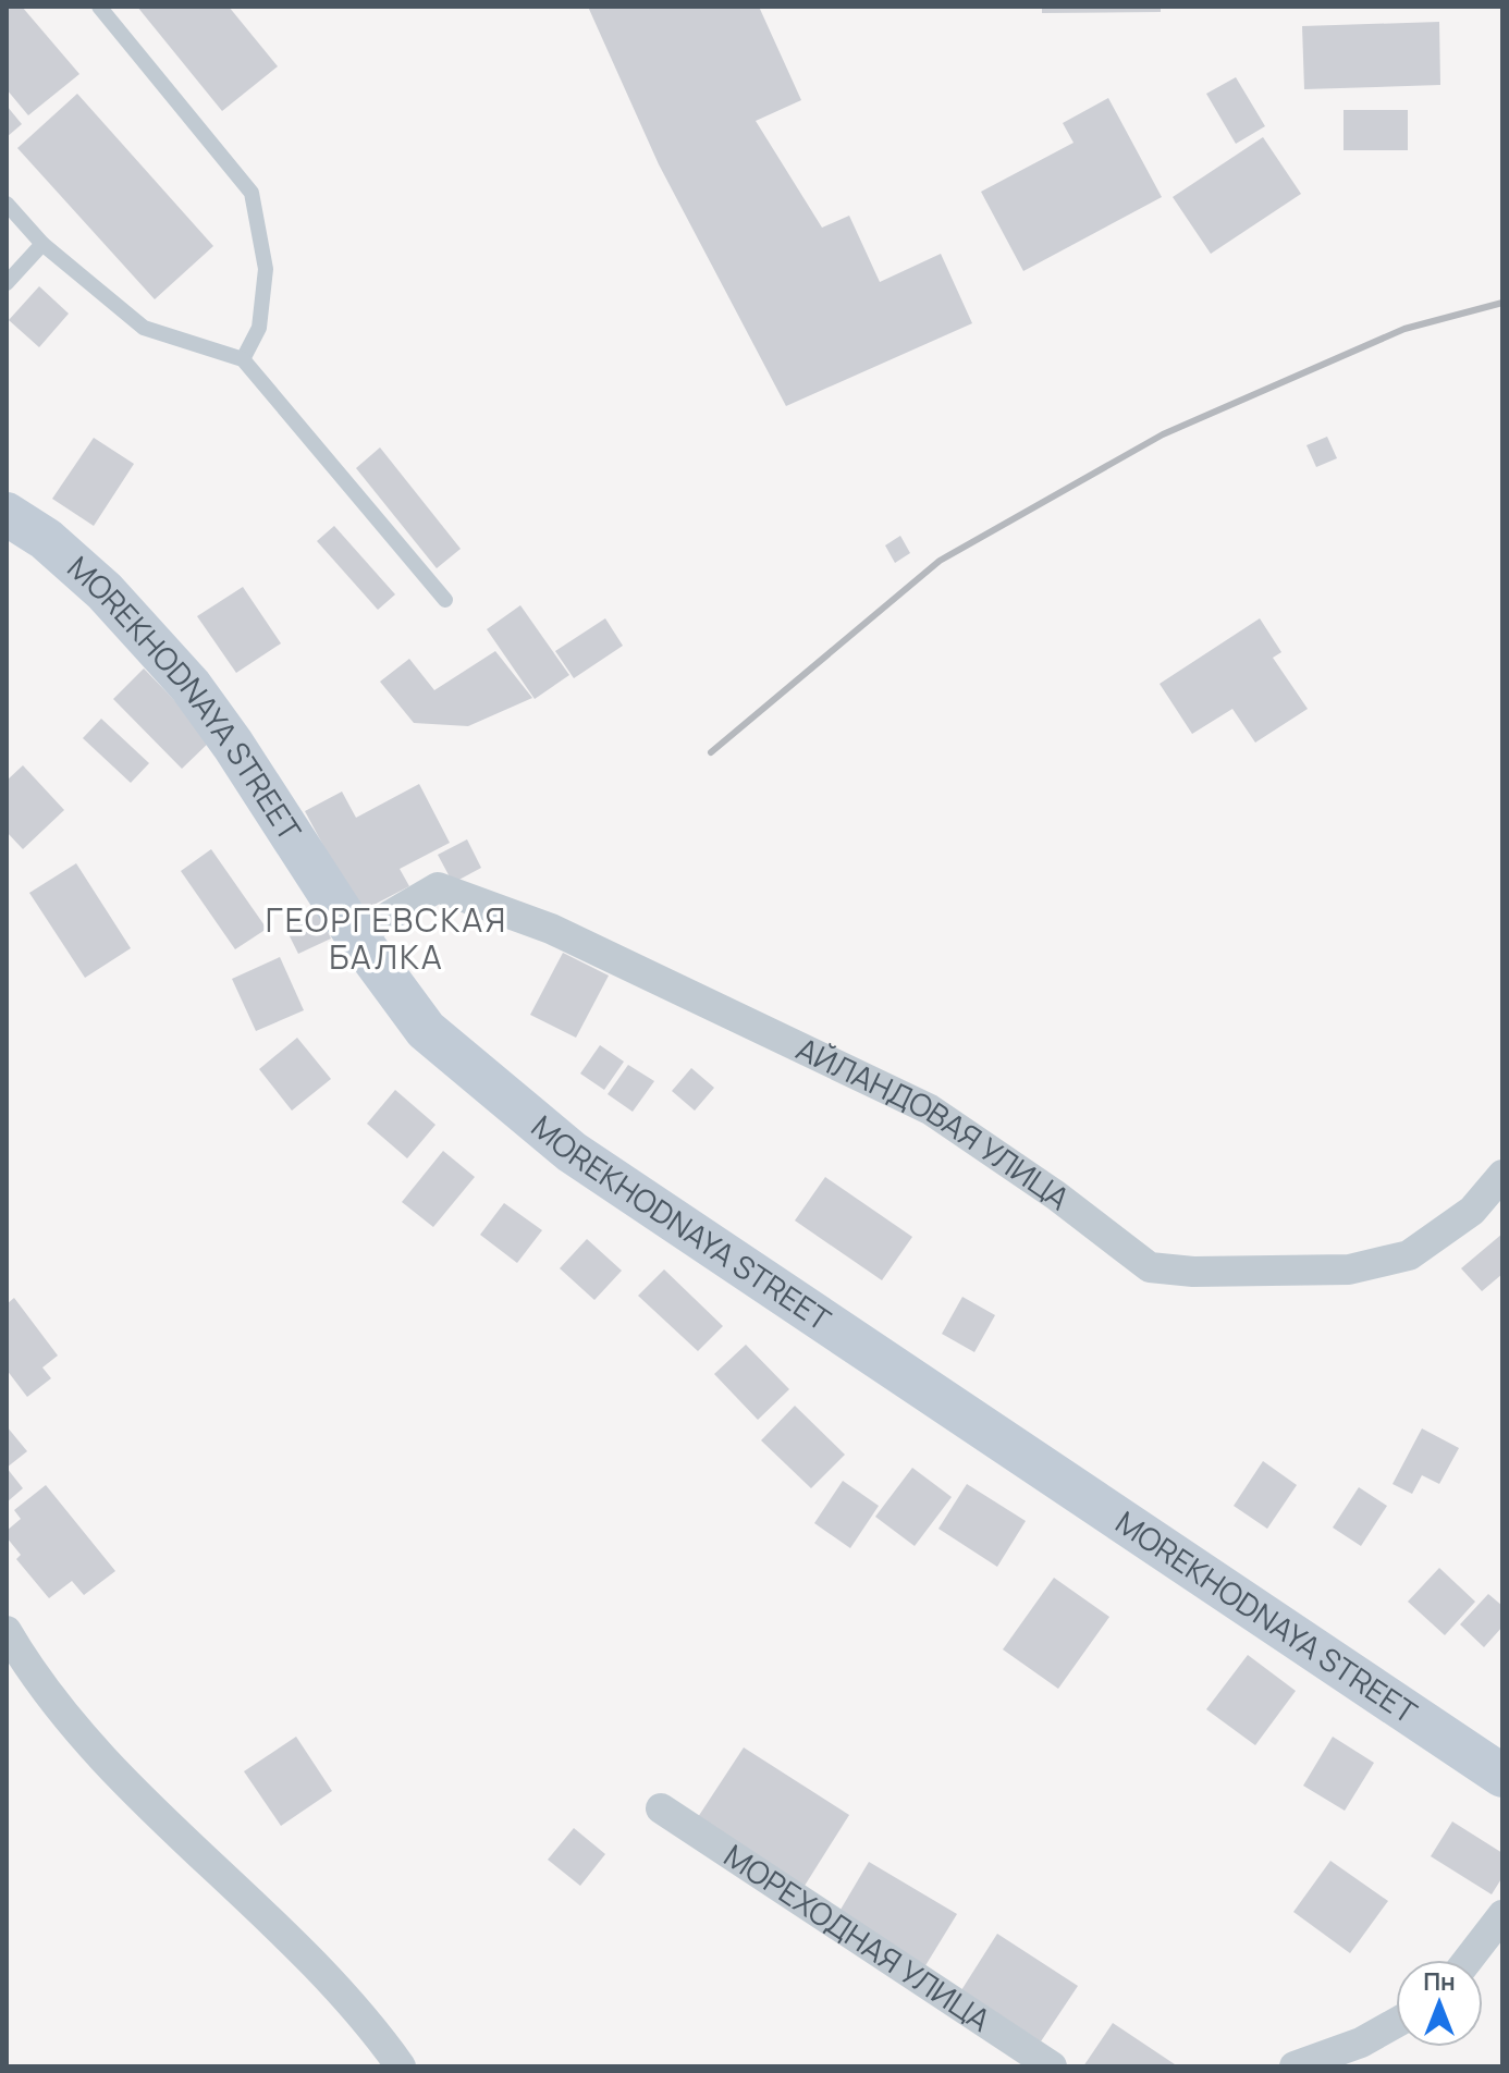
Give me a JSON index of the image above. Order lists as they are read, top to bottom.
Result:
{
  "streets": {
    "street": ["MOREKHODNAYA STREET", "АЙЛАНДОВАЯ УЛИЦА", "МОРЕХОДНАЯ УЛИЦА"]
  },
  "crossings": [
    ["MOREKHODNAYA STREET", "АЙЛАНДОВАЯ УЛИЦА"]
  ],
  "districts": ["ГЕОРГЕВСКАЯ БАЛКА"],
  "north": "top"
}
